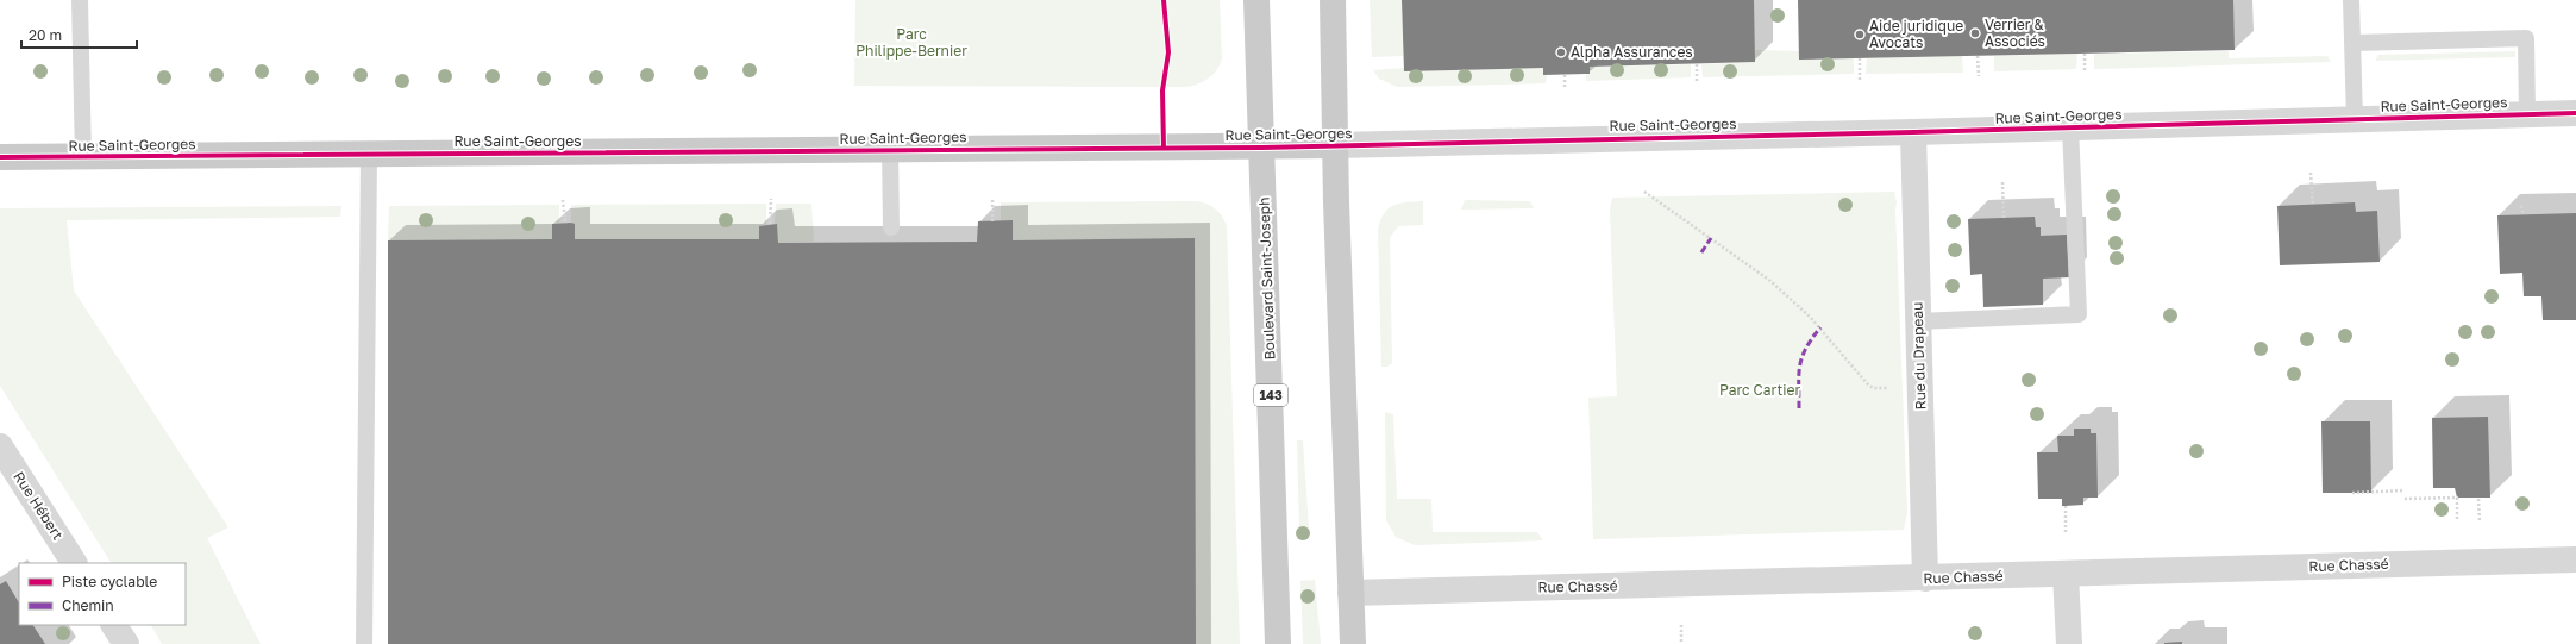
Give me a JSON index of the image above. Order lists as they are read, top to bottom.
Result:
{
  "streets": {
    "main road": ["Rue Saint-Georges", "Boulevard Saint-Joseph", "143"],
    "street": ["Rue du Drapeau", "Rue Hébert", "Rue Chassé"]
  },
  "crossings": [
    ["Rue Saint-Georges", "Boulevard Saint-Joseph"],
    ["Rue Saint-Georges", "Rue du Drapeau"],
    ["Rue du Drapeau", "Rue Chassé"]
  ],
  "parks": ["Parc Philippe-Bernier", "Parc Cartier"],
  "places": ["Verrier & Associés", "Aide juridique Avocats", "Alpha Assurances"],
  "legend": ["Piste cyclable", "Chemin"],
  "scale_bar": "20 m"
}
